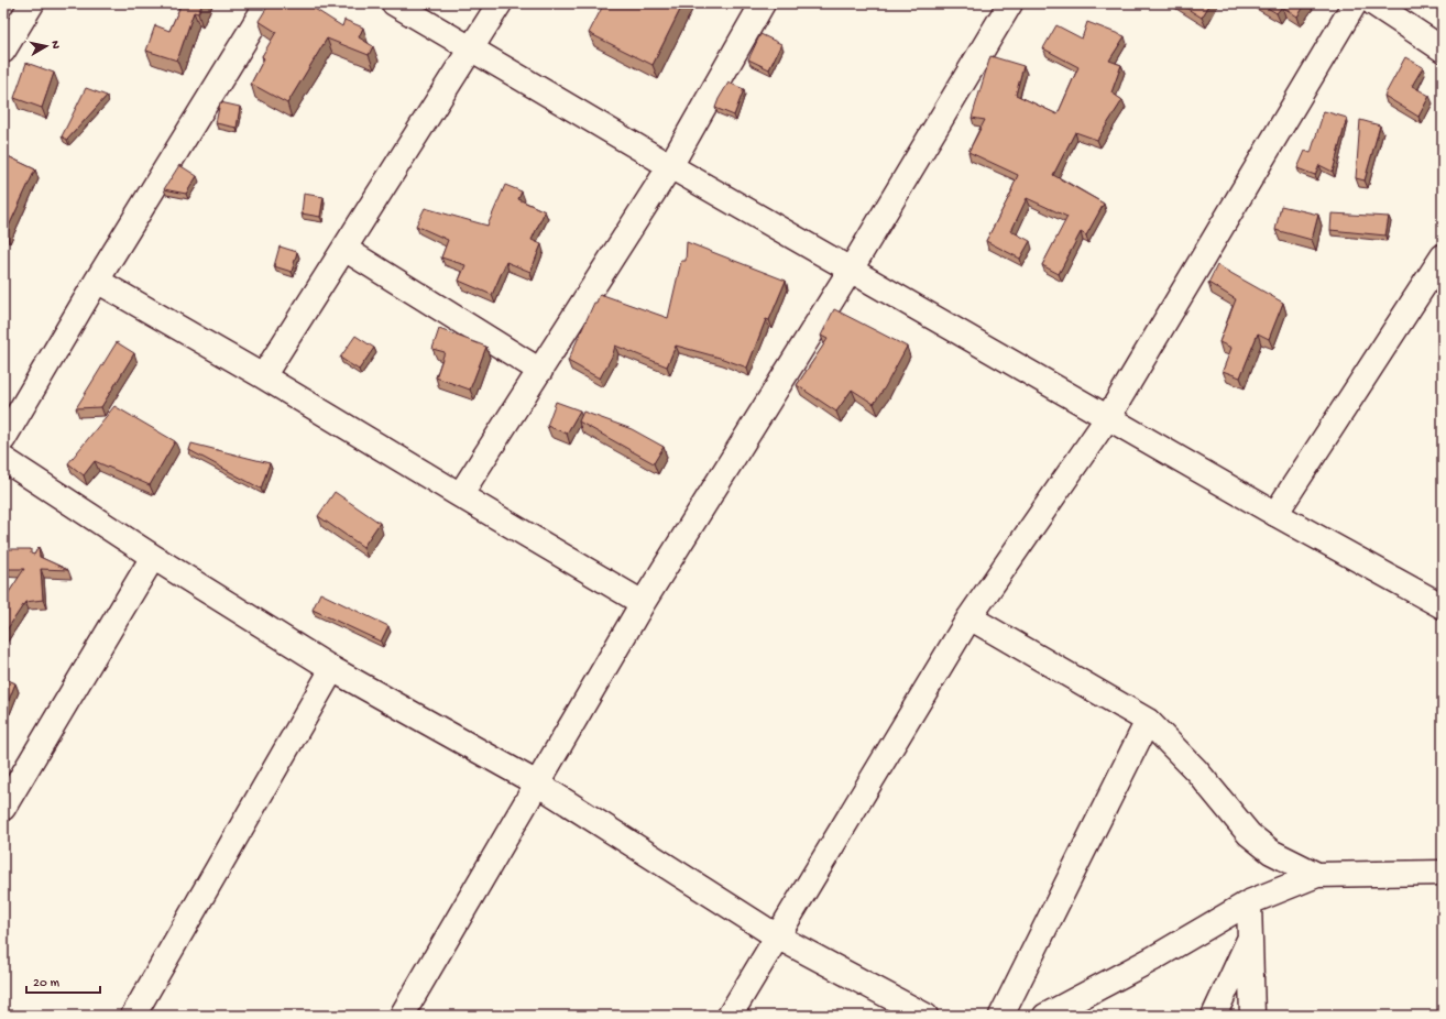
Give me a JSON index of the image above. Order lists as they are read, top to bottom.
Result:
{
  "scale_bar": "20 m",
  "north": "right"
}
